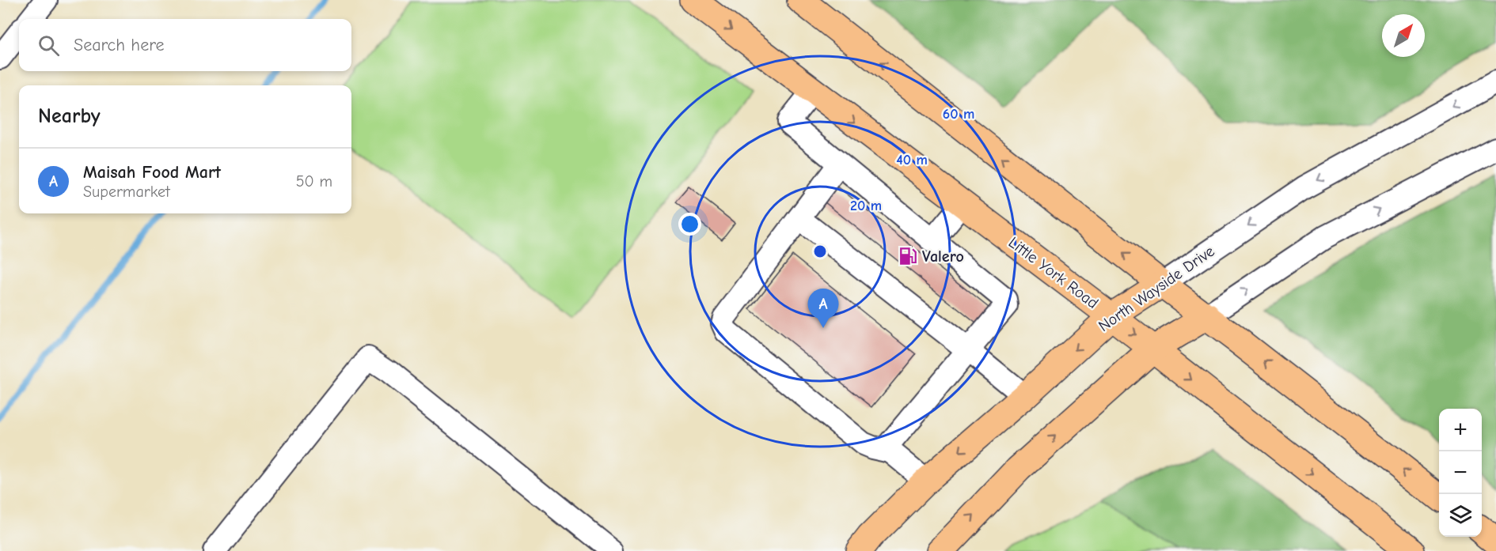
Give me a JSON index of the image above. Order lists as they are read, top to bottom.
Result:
{
  "streets": {
    "main road": ["Little York Road", "North Wayside Drive"]
  },
  "crossings": [
    ["Little York Road", "North Wayside Drive"]
  ],
  "places": {
    "fuel station": ["Valero"]
  },
  "north": "top right",
  "page": {
    "search": "Search here",
    "heading": "Nearby",
    "list": [
      {
        "mark": "A",
        "name": "Maisah Food Mart",
        "note": "Supermarket",
        "value": "50 m"
      }
    ],
    "pins": "A",
    "map_buttons": ["+", "−"]
  },
  "rings": ["60 m", "40 m", "20 m"]
}
